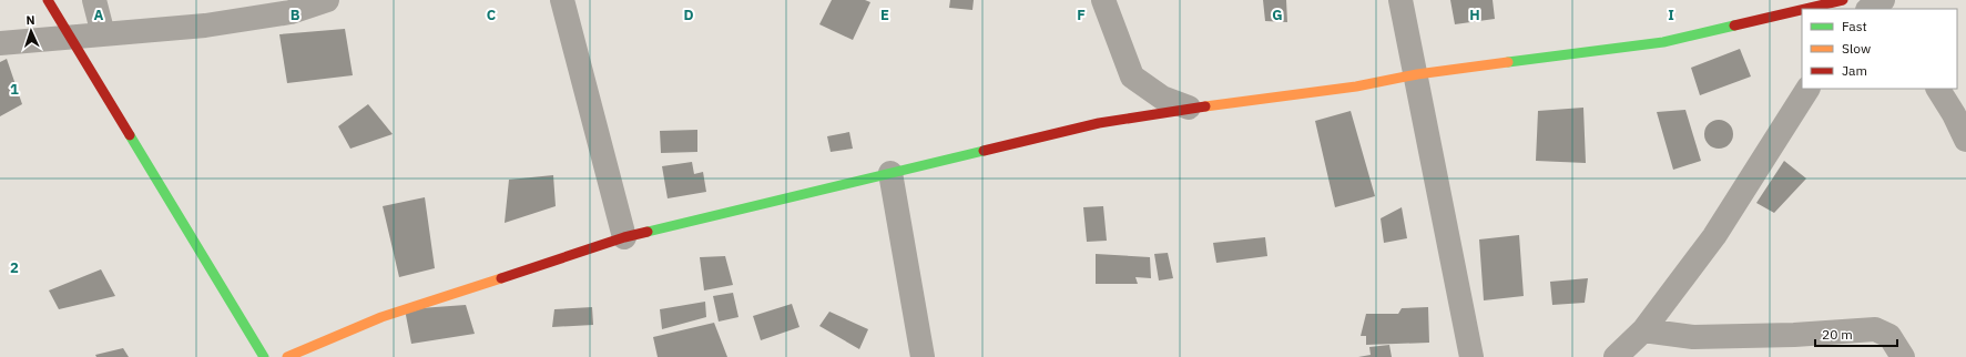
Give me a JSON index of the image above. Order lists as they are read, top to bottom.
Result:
{
  "legend": ["Fast", "Slow", "Jam"],
  "scale_bar": "20 m",
  "north": "top",
  "grid": {
    "columns": [
      "A",
      "B",
      "C",
      "D",
      "E",
      "F",
      "G",
      "H",
      "I"
    ],
    "rows": ["1", "2"]
  }
}
